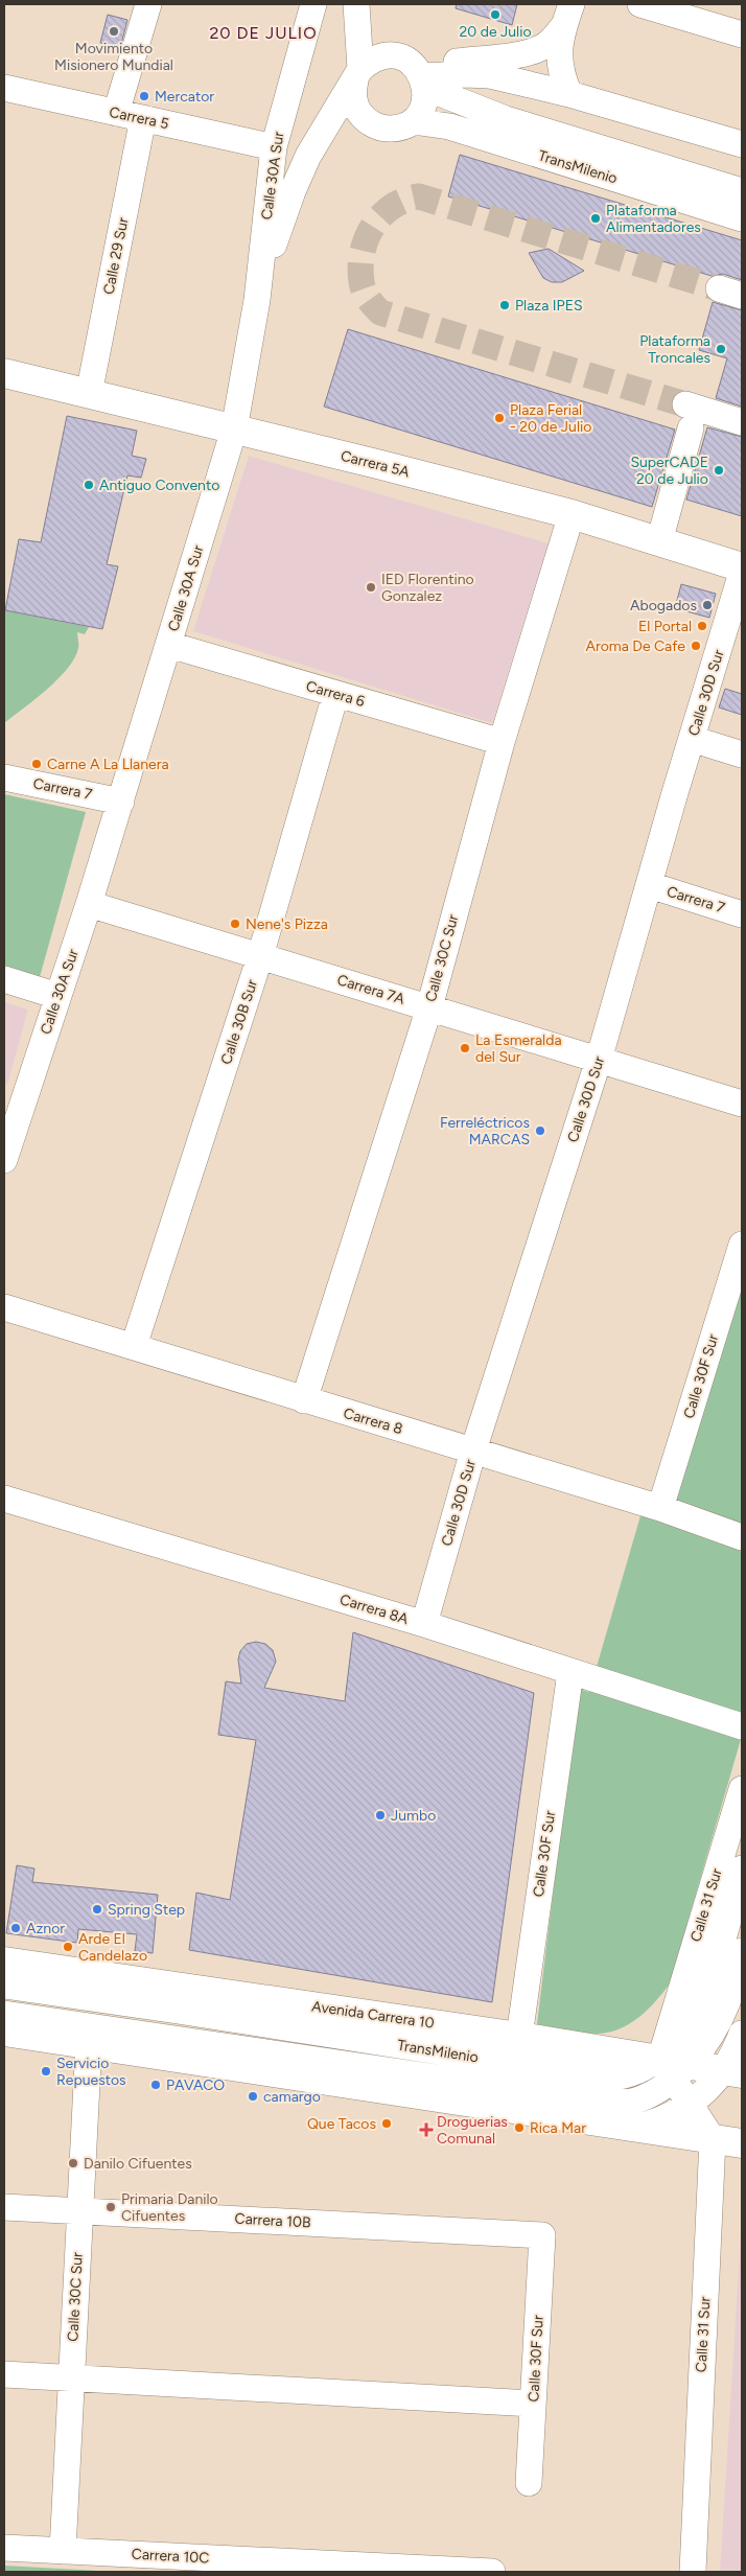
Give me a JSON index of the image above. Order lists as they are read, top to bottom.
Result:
{
  "streets": {
    "main road": ["Carrera 5A", "Avenida Carrera 10"],
    "street": [
      "Carrera 5",
      "TransMilenio",
      "Calle 30A Sur",
      "Calle 29 Sur",
      "Calle 30D Sur",
      "Carrera 6",
      "Carrera 7",
      "Calle 30C Sur",
      "Carrera 7A",
      "Calle 30B Sur",
      "Calle 30F Sur",
      "Carrera 8",
      "Carrera 8A",
      "Calle 31 Sur",
      "Carrera 10B",
      "Carrera 10C"
    ]
  },
  "crossings": [
    ["Carrera 5", "Calle 30A Sur"],
    ["Carrera 5", "Calle 29 Sur"],
    ["TransMilenio", "Calle 31 Sur"],
    ["TransMilenio", "Avenida Carrera 10"],
    ["Calle 30A Sur", "Carrera 5A"],
    ["Calle 30A Sur", "Carrera 6"],
    ["Calle 30A Sur", "Carrera 7"],
    ["Calle 30A Sur", "Carrera 7A"],
    ["Calle 29 Sur", "Carrera 5A"],
    ["Carrera 5A", "Calle 30C Sur"],
    ["Calle 30D Sur", "Carrera 7"],
    ["Calle 30D Sur", "Carrera 7A"],
    ["Calle 30D Sur", "Carrera 8"],
    ["Calle 30D Sur", "Carrera 8A"],
    ["Carrera 6", "Calle 30C Sur"],
    ["Carrera 6", "Calle 30B Sur"],
    ["Calle 30C Sur", "Carrera 7A"],
    ["Calle 30C Sur", "Carrera 8"],
    ["Calle 30C Sur", "Carrera 10B"],
    ["Calle 30C Sur", "Carrera 10C"],
    ["Carrera 7A", "Calle 30B Sur"],
    ["Calle 30B Sur", "Carrera 8"],
    ["Calle 30F Sur", "Carrera 8"],
    ["Calle 30F Sur", "Carrera 8A"],
    ["Calle 30F Sur", "Avenida Carrera 10"],
    ["Calle 30F Sur", "Carrera 10B"],
    ["Calle 31 Sur", "Avenida Carrera 10"]
  ],
  "districts": ["20 DE JULIO"],
  "places": {
    "other": [
      "20 de Julio",
      "Movimiento Misionero Mundial",
      "Mercator",
      "Plataforma Alimentadores",
      "Plaza IPES",
      "Plataforma Troncales",
      "Plaza Ferial - 20 de Julio",
      "SuperCADE 20 de Julio",
      "Antiguo Convento",
      "IED Florentino Gonzalez",
      "Abogados",
      "El Portal",
      "Aroma De Cafe",
      "Carne A La Llanera",
      "Nene's Pizza",
      "La Esmeralda del Sur",
      "Ferreléctricos MARCAS",
      "Jumbo",
      "Spring Step",
      "Aznor",
      "Arde El Candelazo",
      "Servicio Repuestos",
      "PAVACO",
      "camargo",
      "Que Tacos",
      "Rica Mar",
      "Danilo Cifuentes",
      "Primaria Danilo Cifuentes"
    ],
    "health": ["Droguerias Comunal"]
  }
}
